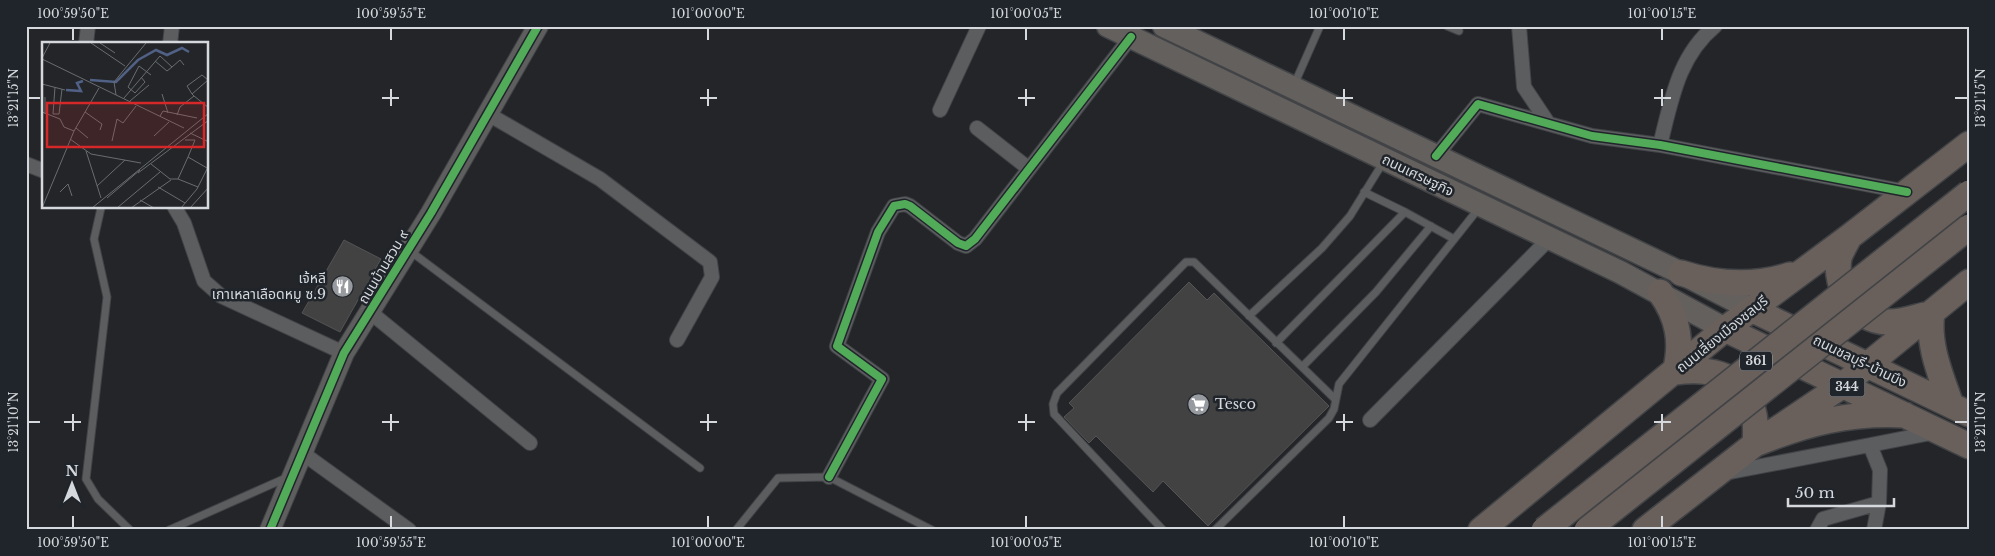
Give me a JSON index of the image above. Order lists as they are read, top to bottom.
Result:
{
  "streets": {
    "highway": [
      "ถนนเลี่ยงเมืองชลบุรี",
      "361",
      "ถนนชลบุรี-บ้านบึง",
      "344"
    ],
    "main road": ["ถนนเศรษฐกิจ"],
    "street": ["ถนนบ้านสวน ๙"]
  },
  "crossings": [
    ["ถนนเศรษฐกิจ", "ถนนเลี่ยงเมืองชลบุรี"],
    ["ถนนเศรษฐกิจ", "ถนนชลบุรี-บ้านบึง"],
    ["ถนนเลี่ยงเมืองชลบุรี", "ถนนชลบุรี-บ้านบึง"]
  ],
  "places": {
    "restaurant": ["เจ้หลี เกาเหลาเลือดหมู ซ.9"],
    "supermarket": ["Tesco"]
  },
  "scale_bar": "50 m",
  "north": "top",
  "coordinates": [
    "100°59'50\"E",
    "100°59'55\"E",
    "101°00'00\"E",
    "101°00'05\"E",
    "101°00'10\"E",
    "101°00'15\"E",
    "13°21'15\"N",
    "13°21'10\"N"
  ]
}
